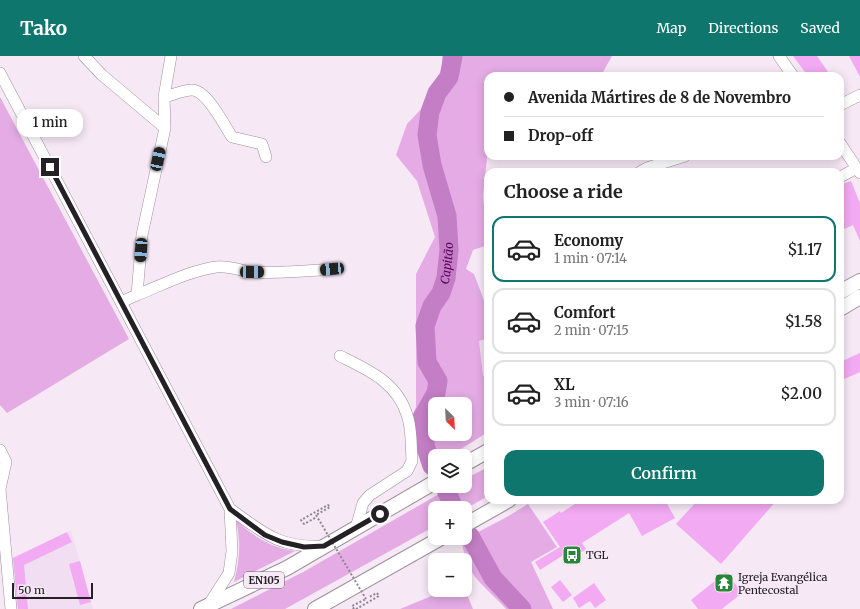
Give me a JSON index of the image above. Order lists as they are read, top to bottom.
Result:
{
  "streets": {
    "main road": ["EN105"]
  },
  "water": ["Capitão"],
  "places": {
    "bus stop": ["TGL"],
    "temple": ["Igreja Evangélica Pentecostal"]
  },
  "scale_bar": "50 m",
  "north": "bottom right",
  "page": {
    "header": "Tako",
    "nav": ["Map", "Directions", "Saved"],
    "banner": ["Avenida Mártires de 8 de Novembro", "Drop-off"],
    "bubble": "1 min",
    "heading": "Choose a ride",
    "list": [
      {
        "name": "Economy",
        "note": "1 min · 07:14",
        "value": "$1.17"
      },
      {
        "name": "Comfort",
        "note": "2 min · 07:15",
        "value": "$1.58"
      },
      {
        "name": "XL",
        "note": "3 min · 07:16",
        "value": "$2.00"
      }
    ],
    "map_buttons": ["+", "−"],
    "buttons": "Confirm",
    "scale": "50 m"
  }
}
